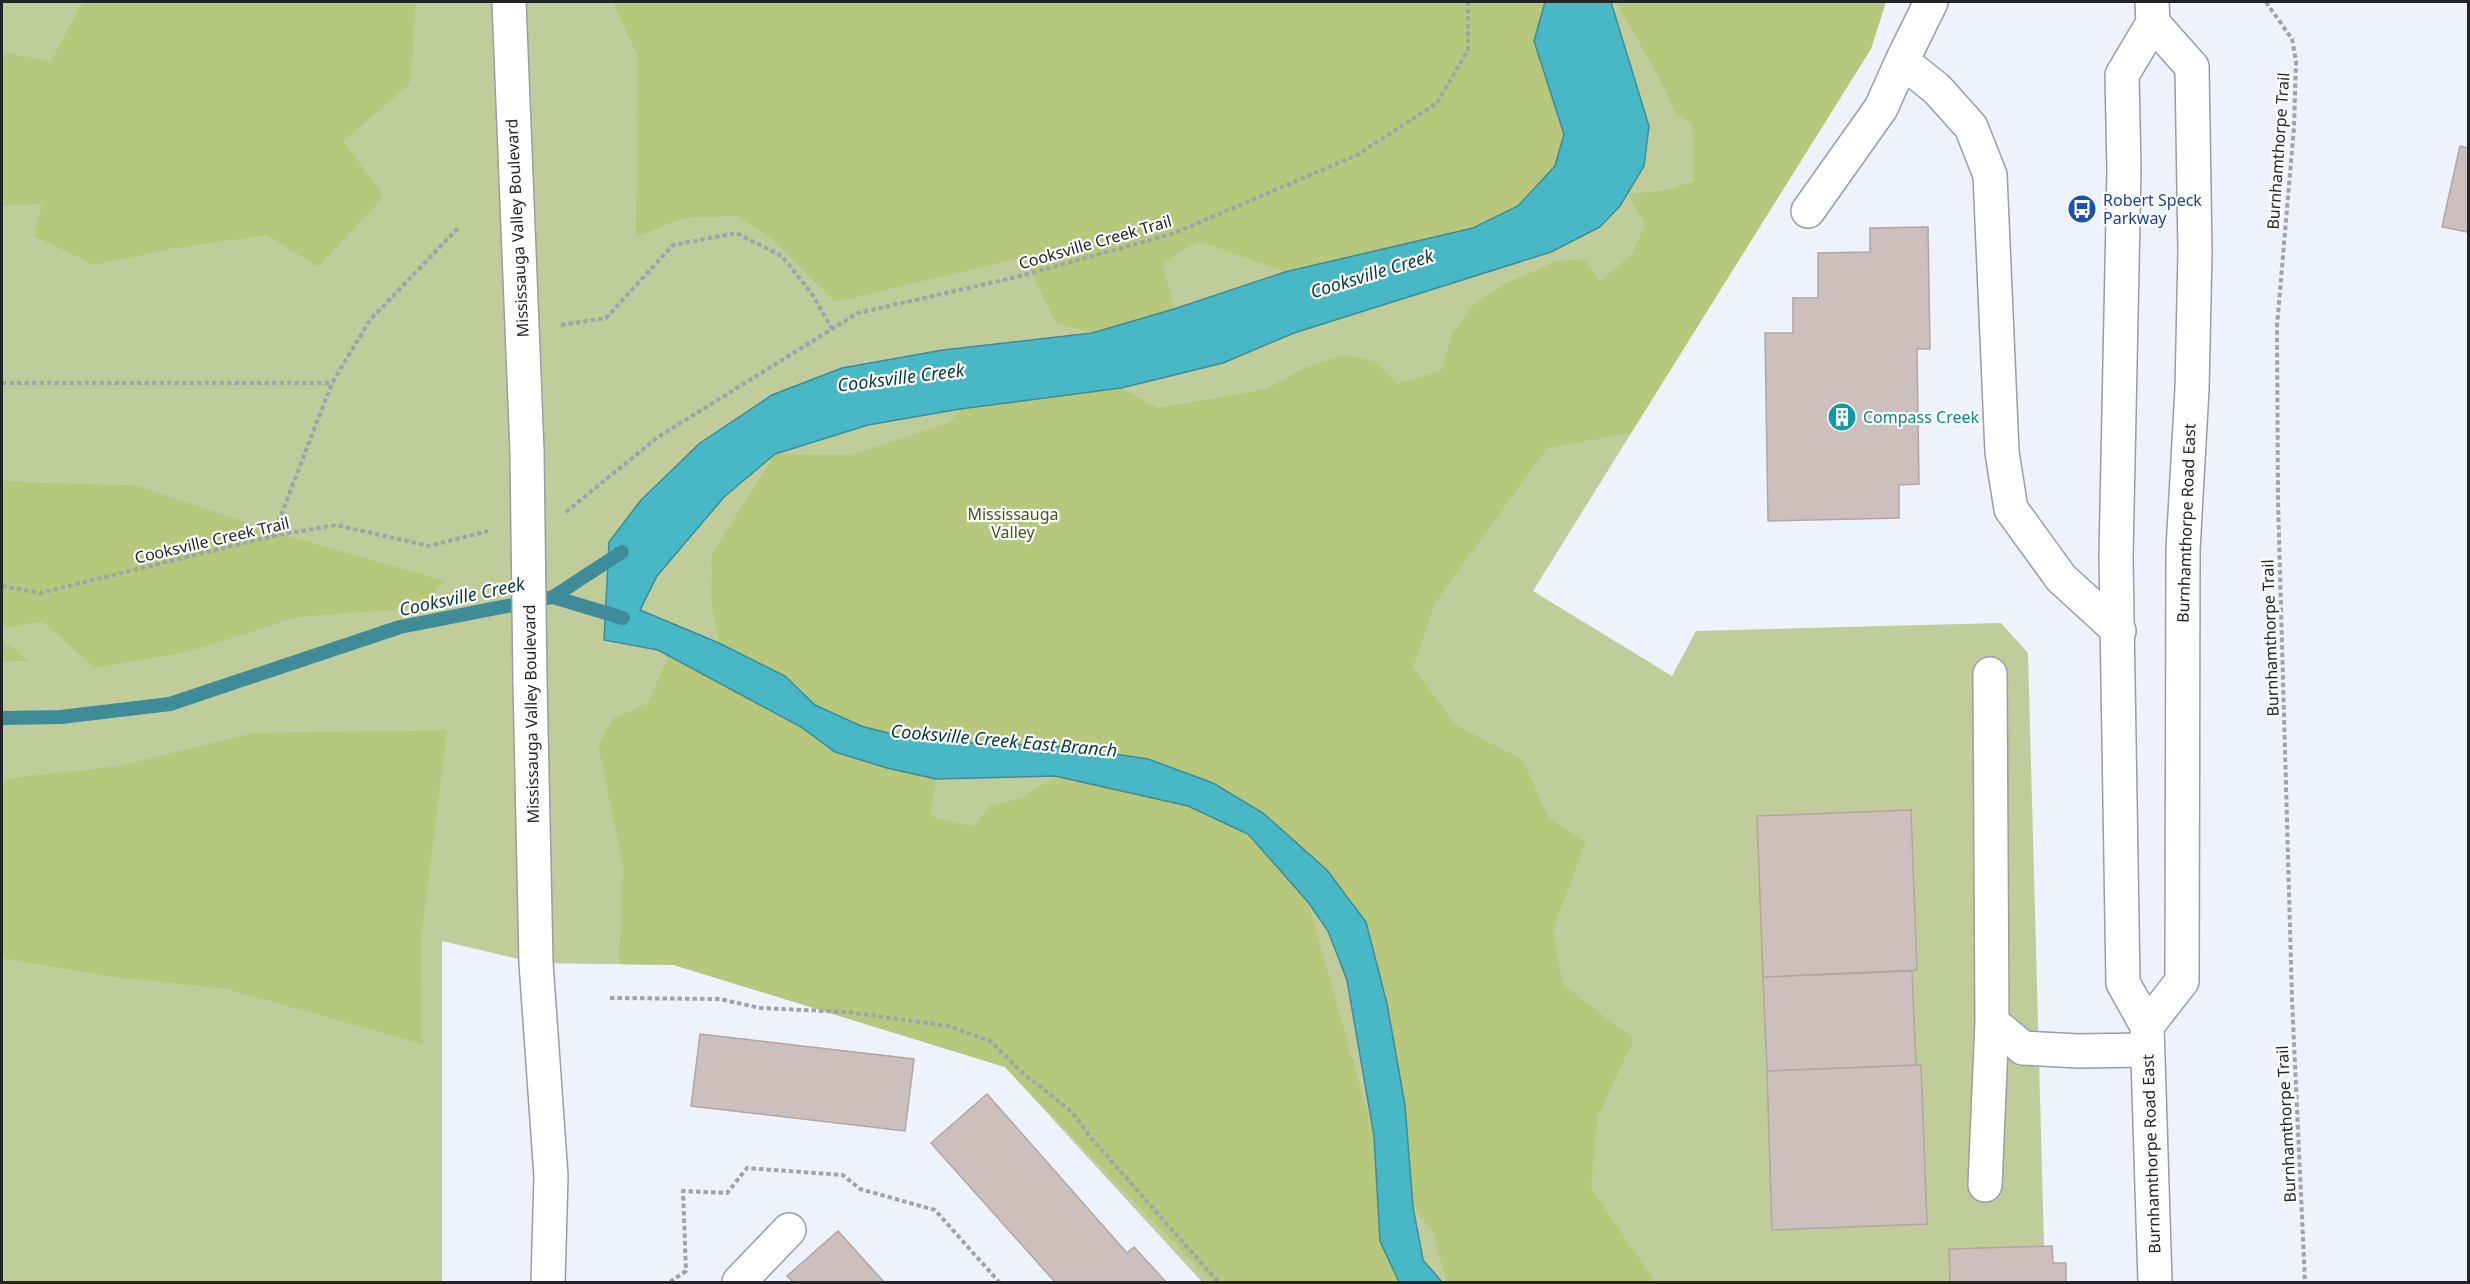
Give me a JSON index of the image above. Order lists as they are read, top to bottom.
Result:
{
  "streets": {
    "main road": ["Mississauga Valley Boulevard", "Burnhamthorpe Road East"],
    "path": ["Burnhamthorpe Trail", "Cooksville Creek Trail"]
  },
  "water": ["Cooksville Creek", "Cooksville Creek East Branch"],
  "parks": ["Mississauga Valley"],
  "places": {
    "bus stop": ["Robert Speck Parkway"],
    "building": ["Compass Creek"]
  }
}
